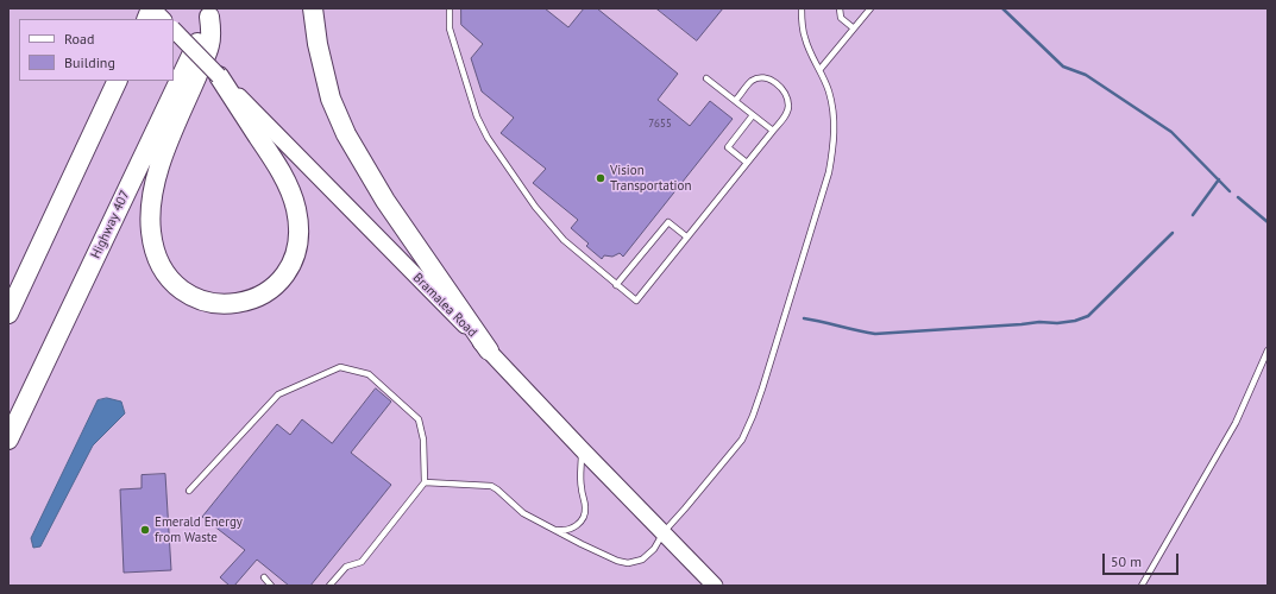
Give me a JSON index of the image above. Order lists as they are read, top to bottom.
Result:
{
  "streets": {
    "highway": ["Highway 407"],
    "main road": ["Bramalea Road"]
  },
  "places": ["Vision Transportation", "Emerald Energy from Waste"],
  "house_numbers": ["7655"],
  "legend": ["Road", "Building"],
  "scale_bar": "50 m"
}
